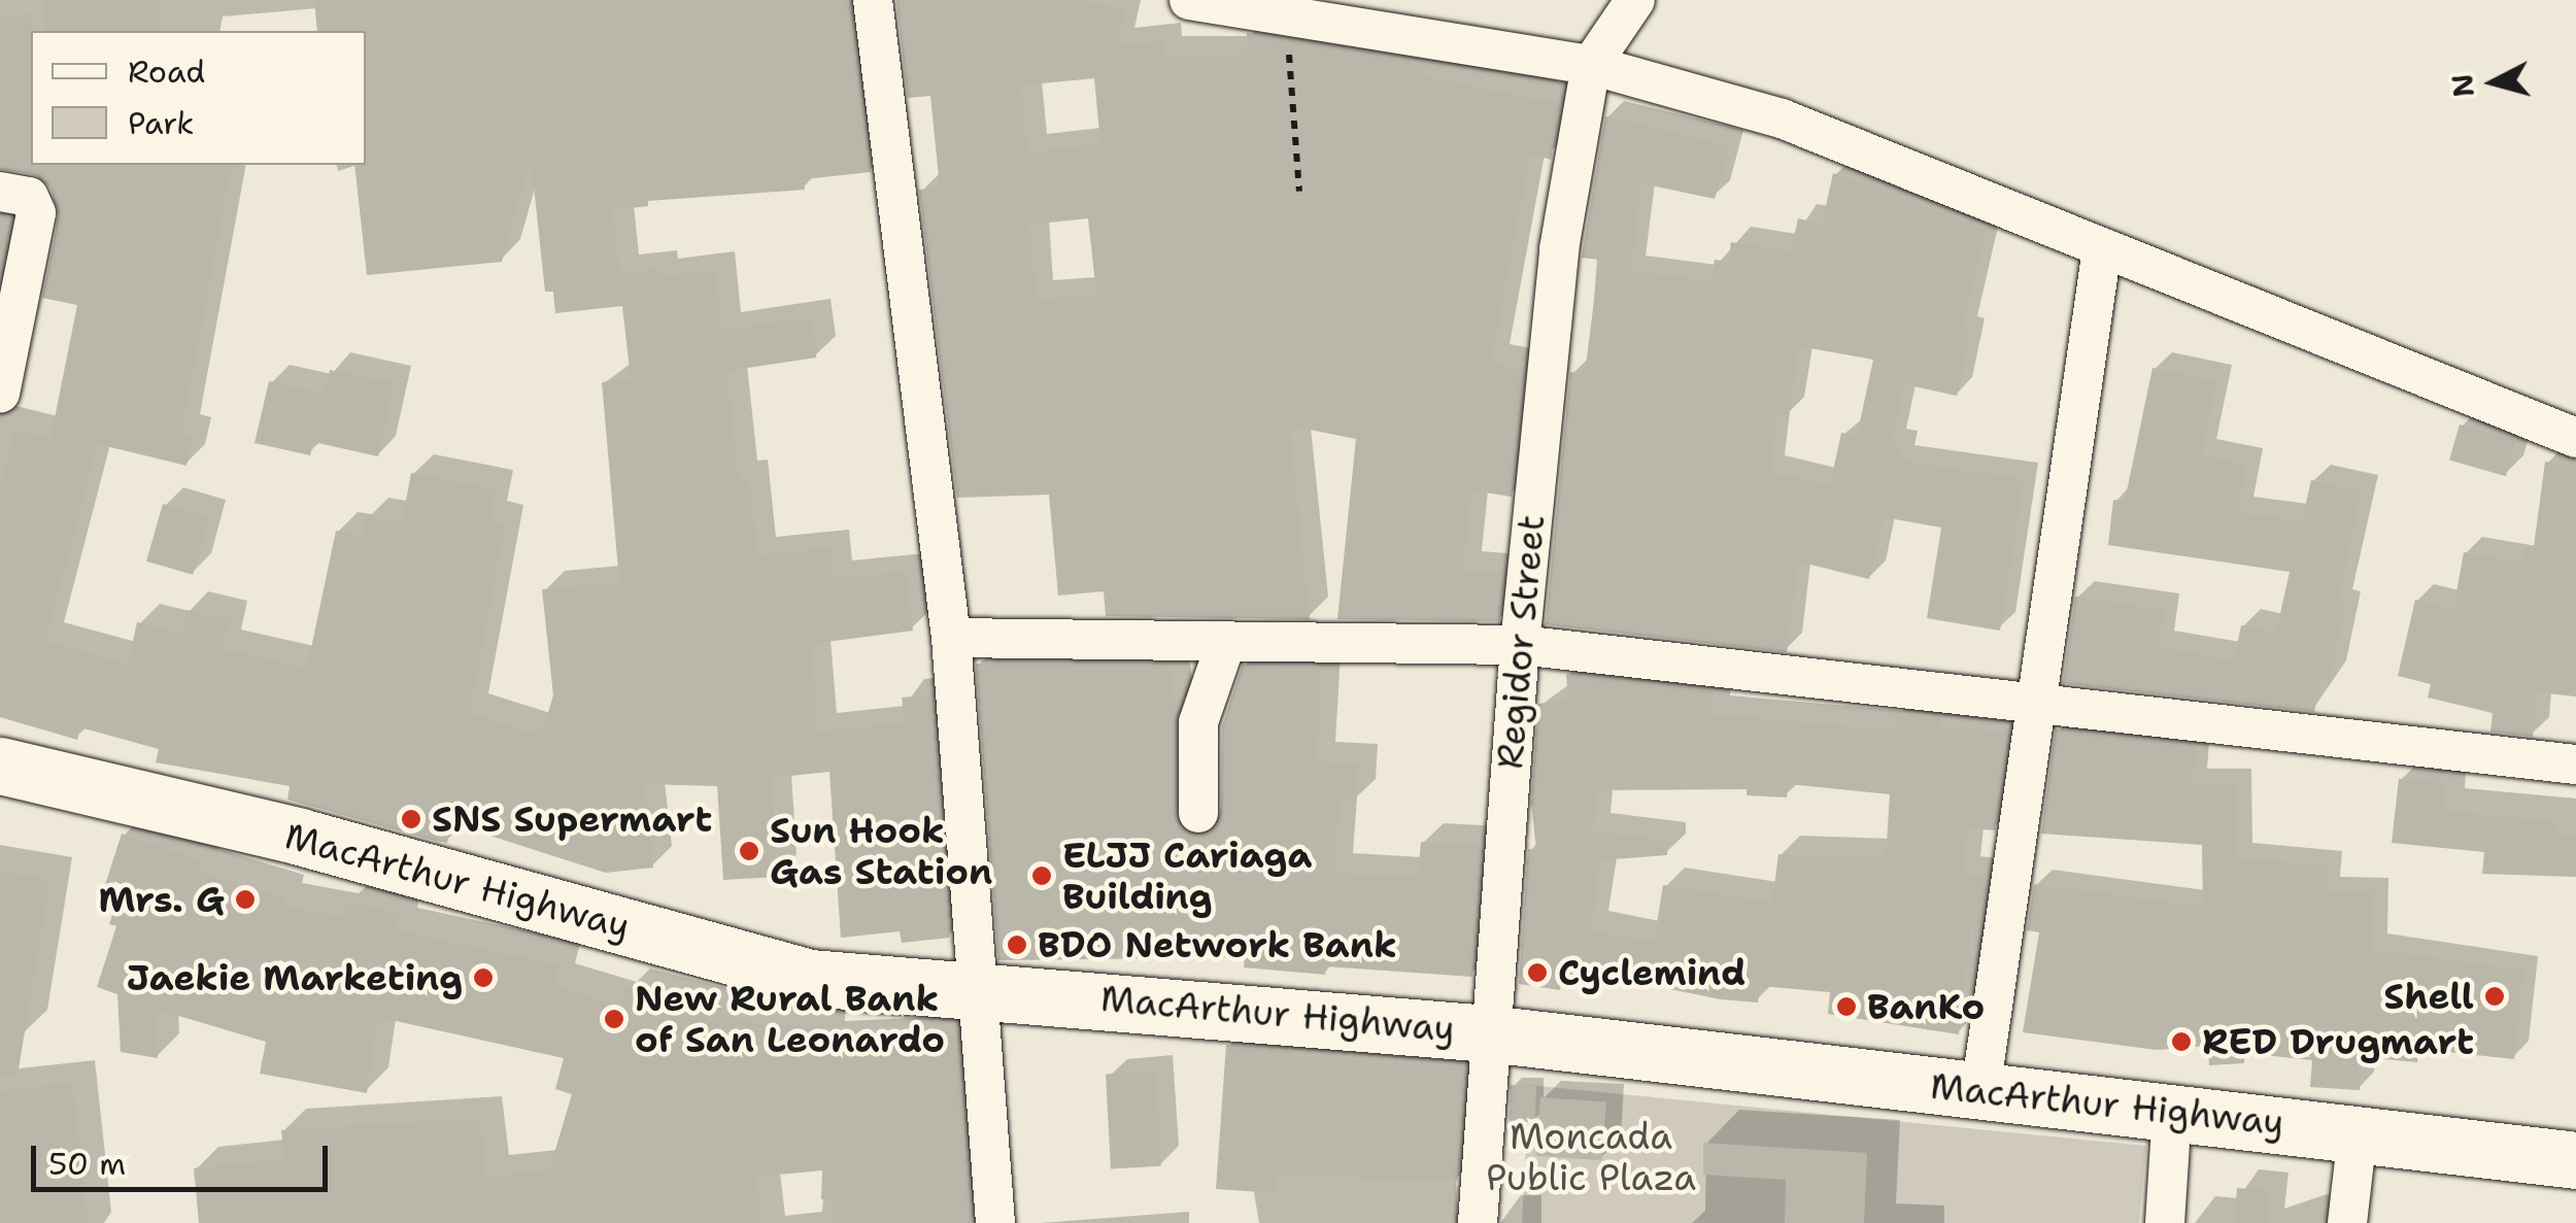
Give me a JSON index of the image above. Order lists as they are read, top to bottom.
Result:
{
  "streets": {
    "highway": ["MacArthur Highway"],
    "street": ["Regidor Street"]
  },
  "crossings": [
    ["Regidor Street", "MacArthur Highway"]
  ],
  "parks": ["Moncada Public Plaza"],
  "places": [
    "SNS Supermart",
    "Sun Hook Gas Station",
    "ELJJ Cariaga Building",
    "Mrs. G",
    "BDO Network Bank",
    "Cyclemind",
    "Jaekie Marketing",
    "Shell",
    "BanKo",
    "New Rural Bank of San Leonardo",
    "RED Drugmart"
  ],
  "legend": ["Road", "Park"],
  "scale_bar": "50 m",
  "north": "left"
}
